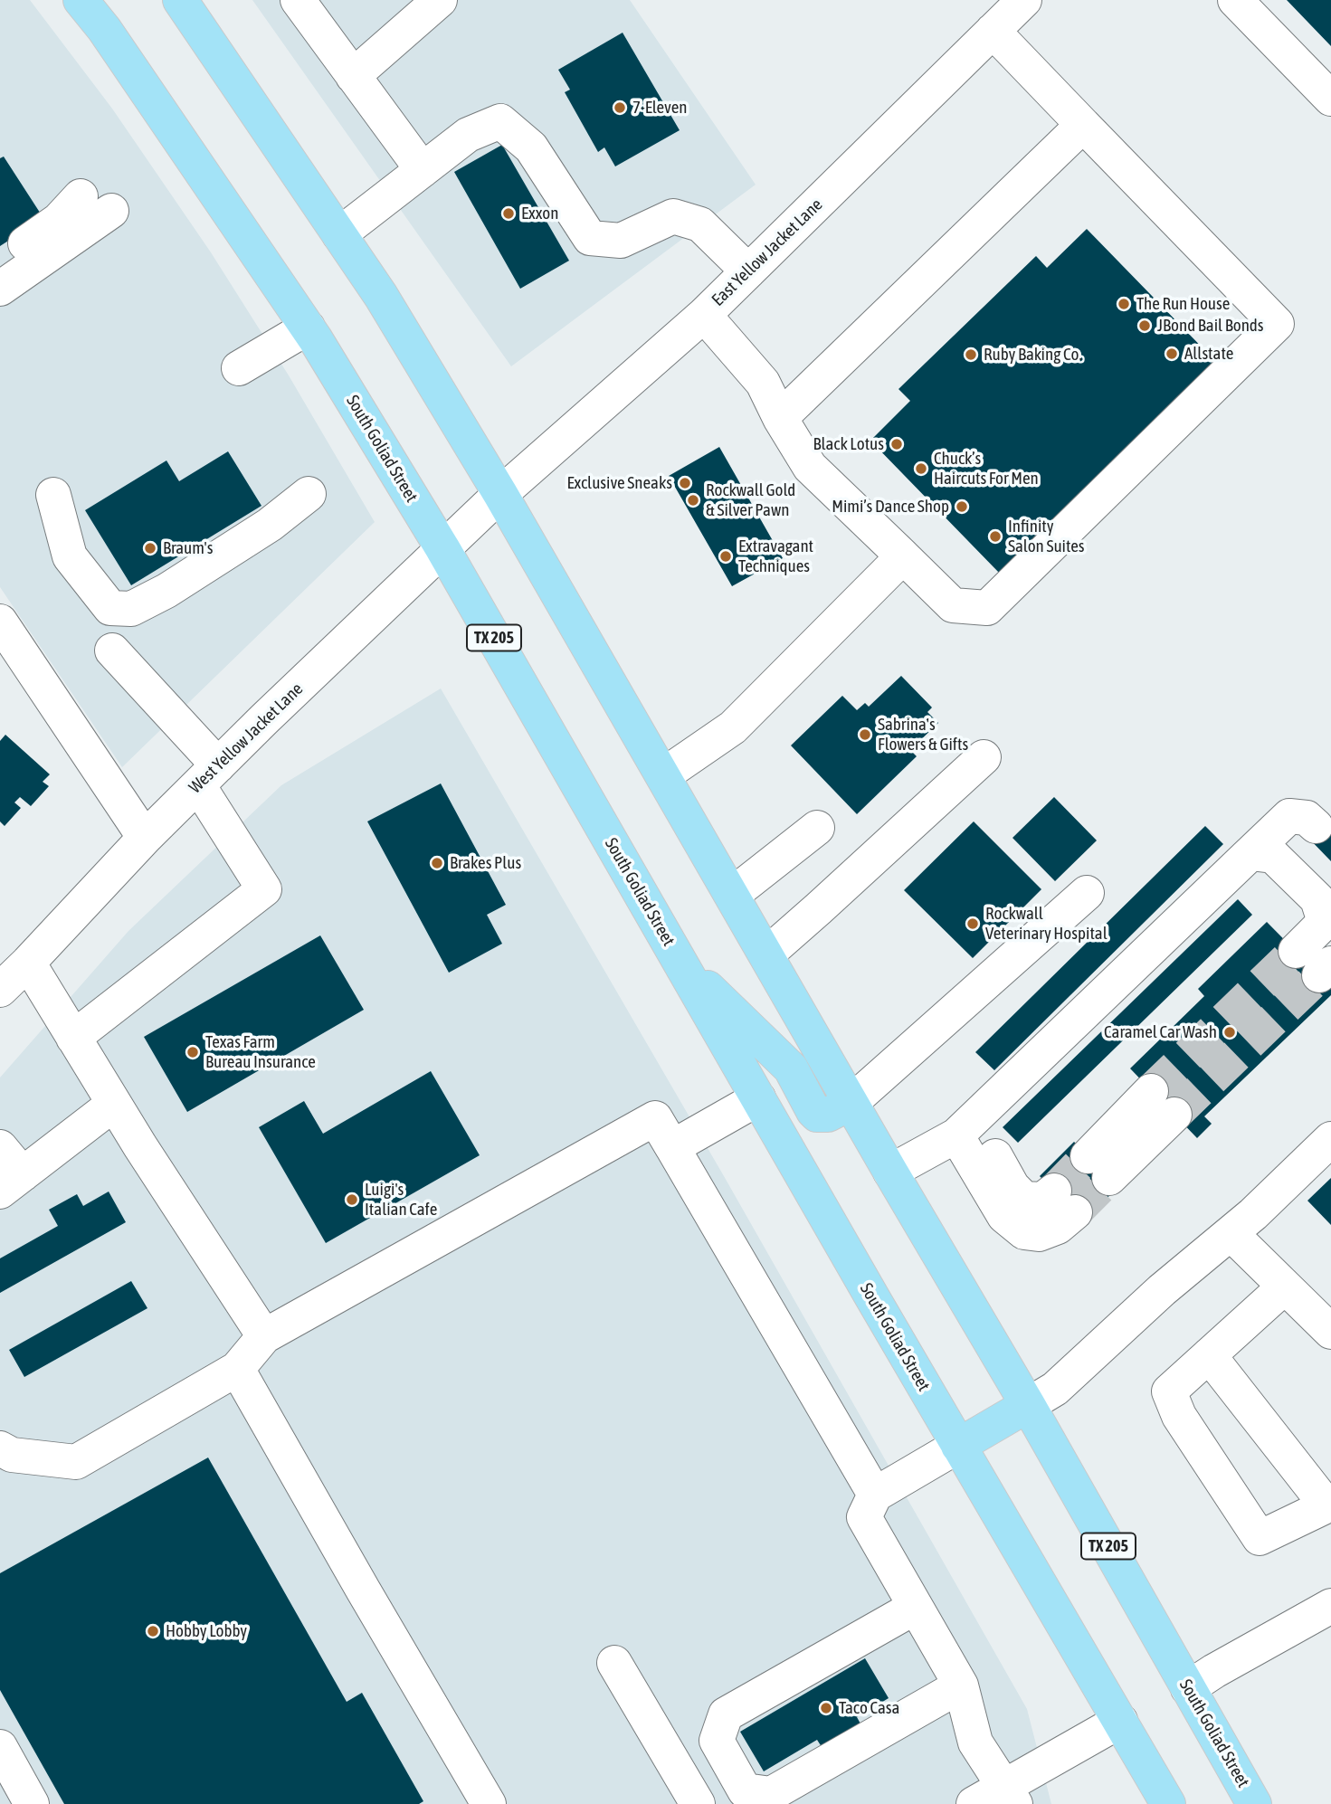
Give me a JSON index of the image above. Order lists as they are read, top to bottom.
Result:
{
  "streets": {
    "main road": ["South Goliad Street", "TX 205"],
    "street": ["East Yellow Jacket Lane", "West Yellow Jacket Lane"]
  },
  "crossings": [
    ["East Yellow Jacket Lane", "South Goliad Street"],
    ["East Yellow Jacket Lane", "West Yellow Jacket Lane"],
    ["South Goliad Street", "West Yellow Jacket Lane"]
  ],
  "places": [
    "7-Eleven",
    "Exxon",
    "The Run House",
    "JBond Bail Bonds",
    "Allstate",
    "Ruby Baking Co.",
    "Black Lotus",
    "Chuck’s Haircuts For Men",
    "Exclusive Sneaks",
    "Rockwall Gold & Silver Pawn",
    "Mimi’s Dance Shop",
    "Infinity Salon Suites",
    "Braum's",
    "Extravagant Techniques",
    "Sabrina's Flowers & Gifts",
    "Brakes Plus",
    "Rockwall Veterinary Hospital",
    "Caramel Car Wash",
    "Texas Farm Bureau Insurance",
    "Luigi's Italian Cafe",
    "Hobby Lobby",
    "Taco Casa"
  ]
}
